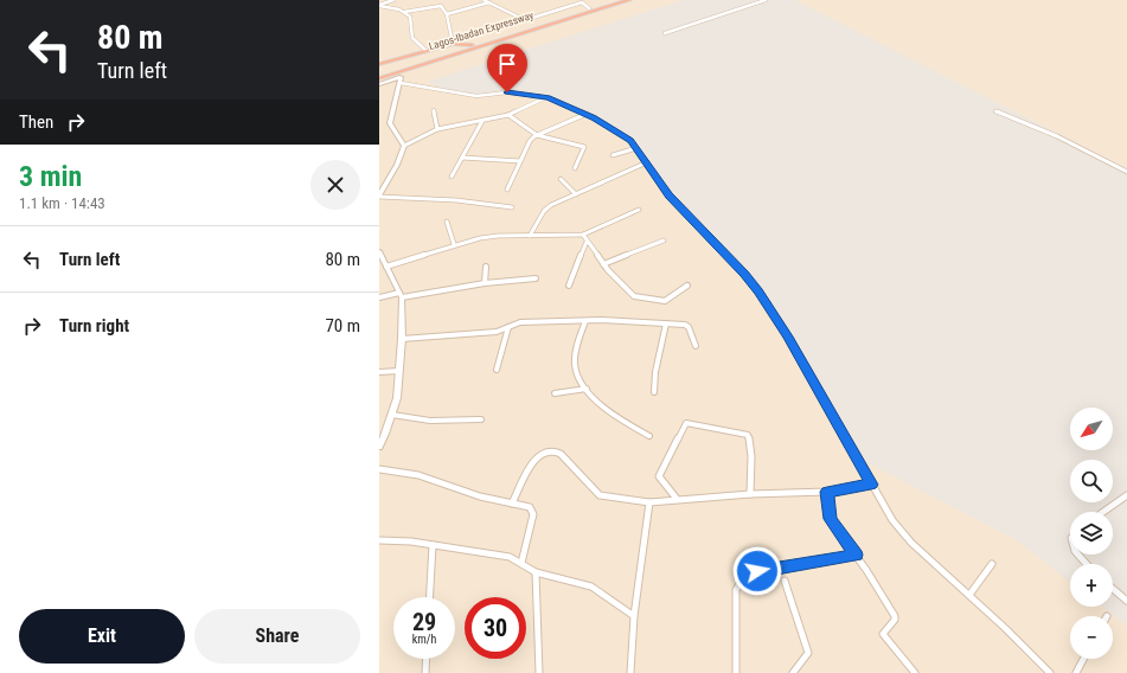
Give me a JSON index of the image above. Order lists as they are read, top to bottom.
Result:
{
  "streets": {
    "highway": ["Lagos-Ibadan Expressway"]
  },
  "north": "bottom left",
  "page": {
    "turn": ["80 m", "Turn left"],
    "then": "Then",
    "heading": ["3 min", "1.1 km · 14:43"],
    "list": [
      {
        "name": "Turn left",
        "value": "80 m"
      },
      {
        "name": "Turn right",
        "value": "70 m"
      }
    ],
    "map_buttons": ["+", "−"],
    "speed": "29 km/h",
    "limit": "30",
    "buttons": ["Exit", "Share"]
  }
}
